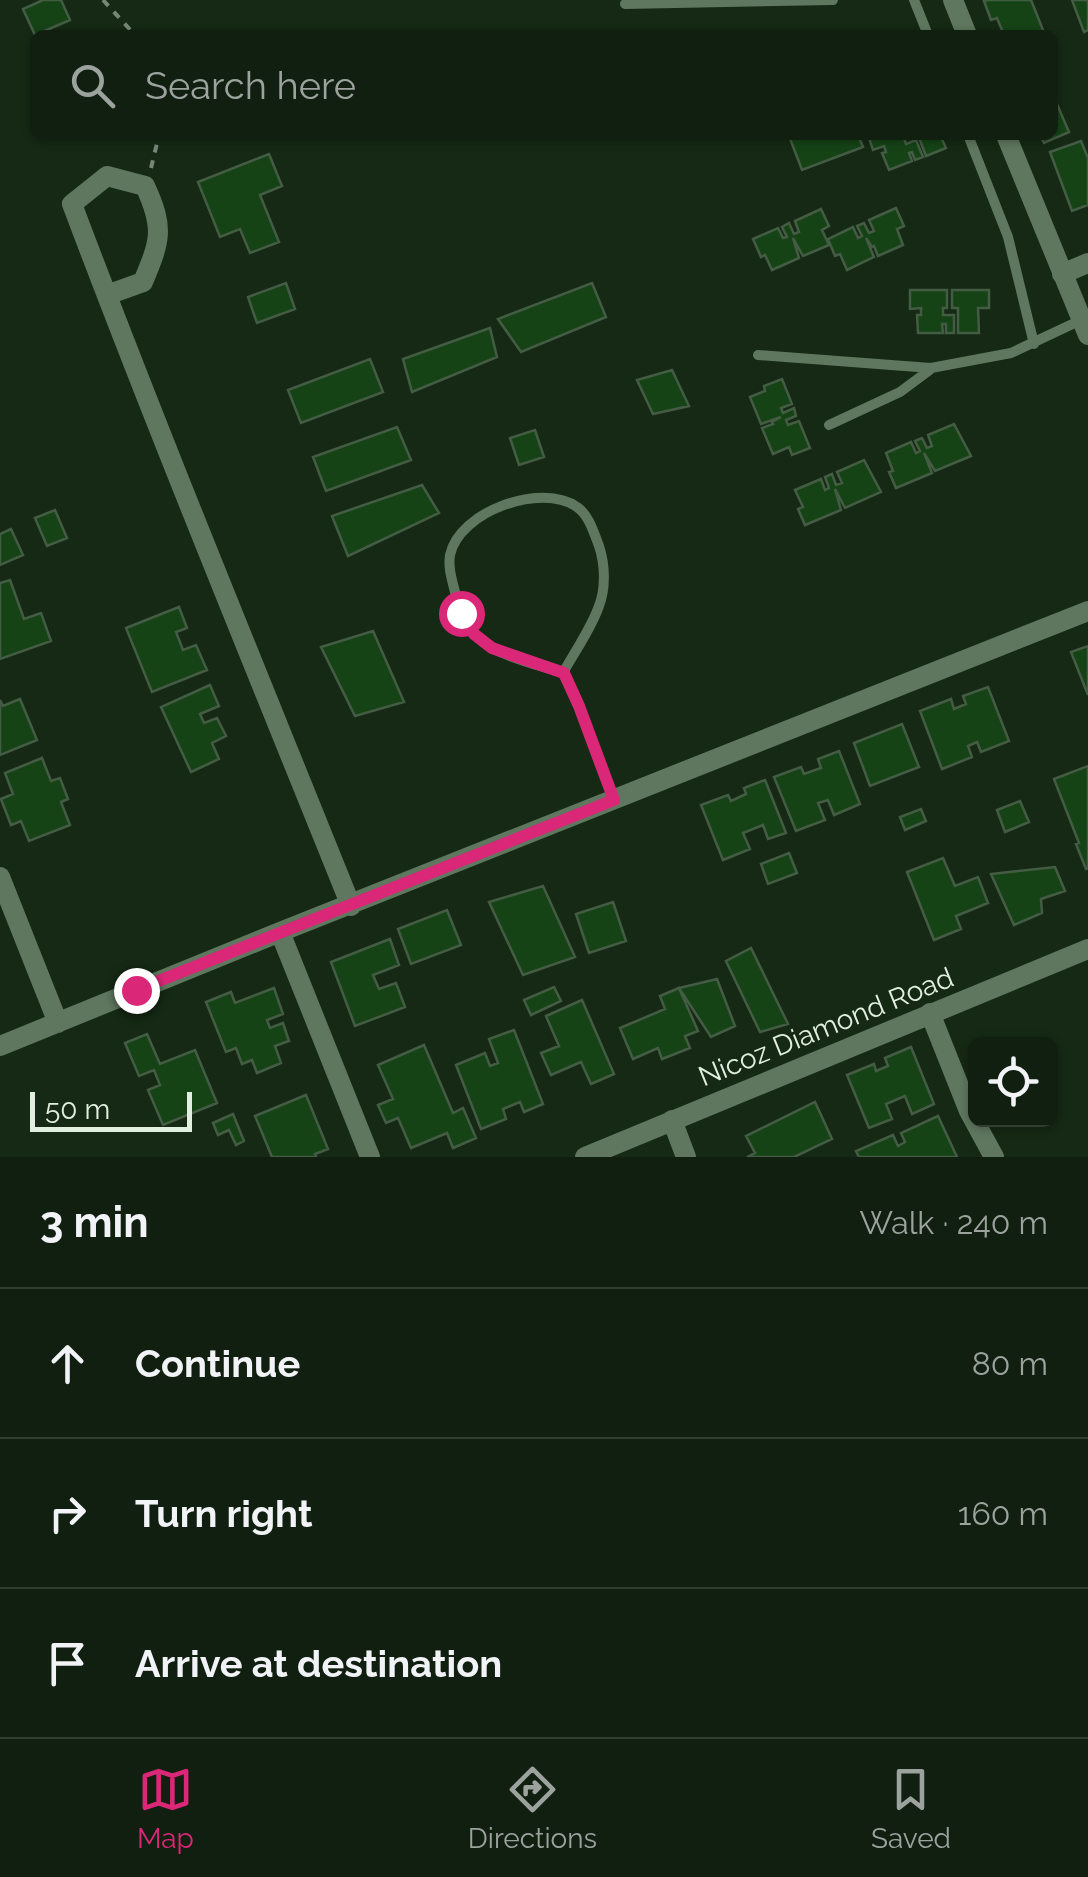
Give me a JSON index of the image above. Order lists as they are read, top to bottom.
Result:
{
  "streets": {
    "street": ["Nicoz Diamond Road"]
  },
  "scale_bar": "50 m",
  "page": {
    "search": "Search here",
    "scale": "50 m",
    "heading": ["3 min", "Walk · 240 m"],
    "list": [
      ["Continue", "80 m"],
      ["Turn right", "160 m"],
      "Arrive at destination"
    ],
    "nav": ["Map", "Directions", "Saved"]
  }
}
